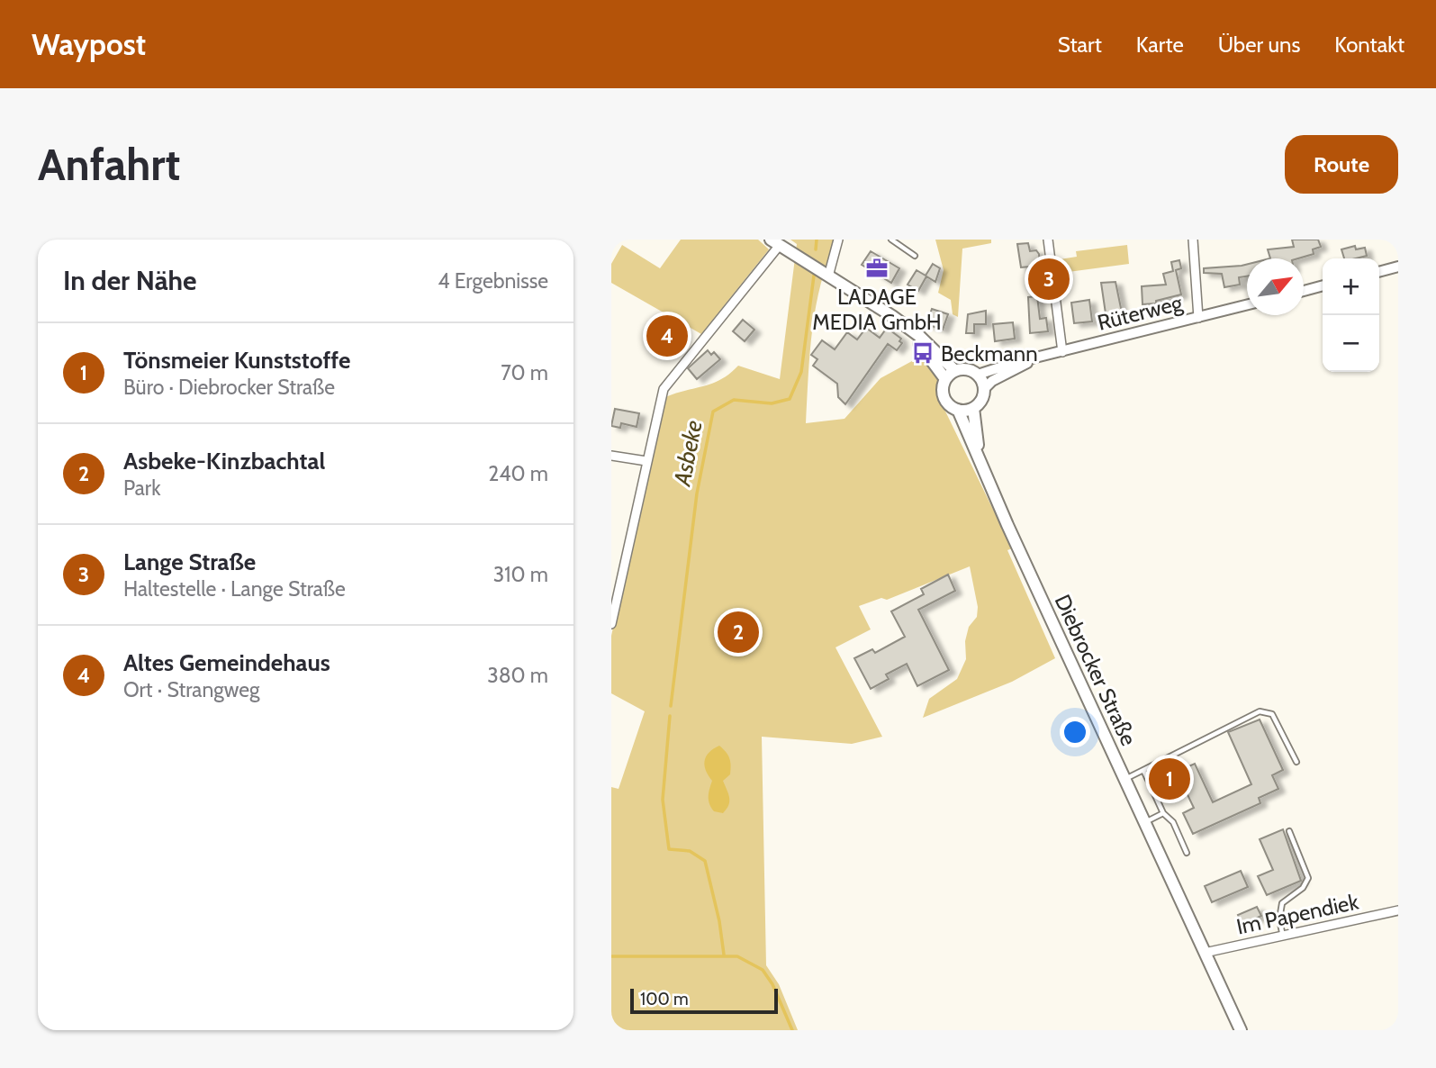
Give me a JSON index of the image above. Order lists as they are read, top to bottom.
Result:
{
  "streets": {
    "main road": ["Diebrocker Straße"],
    "street": ["Rüterweg", "Im Papendiek"]
  },
  "crossings": [
    ["Rüterweg", "Diebrocker Straße"],
    ["Diebrocker Straße", "Im Papendiek"]
  ],
  "water": ["Asbeke"],
  "places": {
    "office": ["LADAGE MEDIA GmbH"],
    "bus stop": ["Beckmann"]
  },
  "scale_bar": "100 m",
  "north": "top right",
  "page": {
    "header": "Waypost",
    "nav": [
      "Start",
      "Karte",
      "Über uns",
      "Kontakt"
    ],
    "buttons": "Route",
    "title": "Anfahrt",
    "heading": ["In der Nähe", "4 Ergebnisse"],
    "pins": [
      "3",
      "4",
      "2",
      "1"
    ],
    "map_buttons": ["+", "−"],
    "list": [
      {
        "mark": "1",
        "name": "Tönsmeier Kunststoffe",
        "note": "Büro · Diebrocker Straße",
        "value": "70 m"
      },
      {
        "mark": "2",
        "name": "Asbeke-Kinzbachtal",
        "note": "Park",
        "value": "240 m"
      },
      {
        "mark": "3",
        "name": "Lange Straße",
        "note": "Haltestelle · Lange Straße",
        "value": "310 m"
      },
      {
        "mark": "4",
        "name": "Altes Gemeindehaus",
        "note": "Ort · Strangweg",
        "value": "380 m"
      }
    ],
    "scale": "100 m"
  }
}
